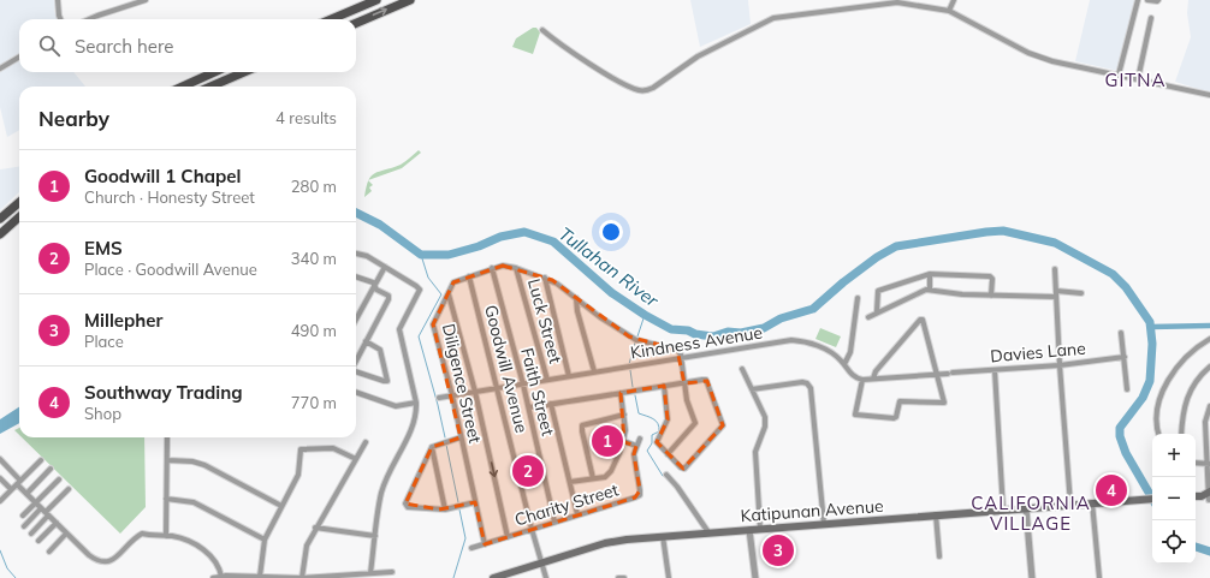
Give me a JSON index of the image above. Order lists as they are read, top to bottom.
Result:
{
  "streets": {
    "main road": ["Katipunan Avenue"],
    "street": [
      "Luck Street",
      "Kindness Avenue",
      "Davies Lane",
      "Goodwill Avenue",
      "Diligence Street",
      "Faith Street",
      "Charity Street"
    ]
  },
  "crossings": [
    ["Luck Street", "Kindness Avenue"],
    ["Luck Street", "Diligence Street"],
    ["Kindness Avenue", "Goodwill Avenue"],
    ["Kindness Avenue", "Diligence Street"],
    ["Kindness Avenue", "Faith Street"],
    ["Goodwill Avenue", "Diligence Street"],
    ["Goodwill Avenue", "Charity Street"],
    ["Goodwill Avenue", "Katipunan Avenue"],
    ["Diligence Street", "Faith Street"],
    ["Diligence Street", "Charity Street"],
    ["Faith Street", "Charity Street"]
  ],
  "districts": ["GITNA", "CALIFORNIA VILLAGE"],
  "water": ["Tullahan River"],
  "page": {
    "search": "Search here",
    "heading": ["Nearby", "4 results"],
    "list": [
      {
        "mark": "1",
        "name": "Goodwill 1 Chapel",
        "note": "Church · Honesty Street",
        "value": "280 m"
      },
      {
        "mark": "2",
        "name": "EMS",
        "note": "Place · Goodwill Avenue",
        "value": "340 m"
      },
      {
        "mark": "3",
        "name": "Millepher",
        "note": "Place",
        "value": "490 m"
      },
      {
        "mark": "4",
        "name": "Southway Trading",
        "note": "Shop",
        "value": "770 m"
      }
    ],
    "pins": [
      "1",
      "2",
      "4",
      "3"
    ],
    "map_buttons": ["+", "−"]
  }
}
